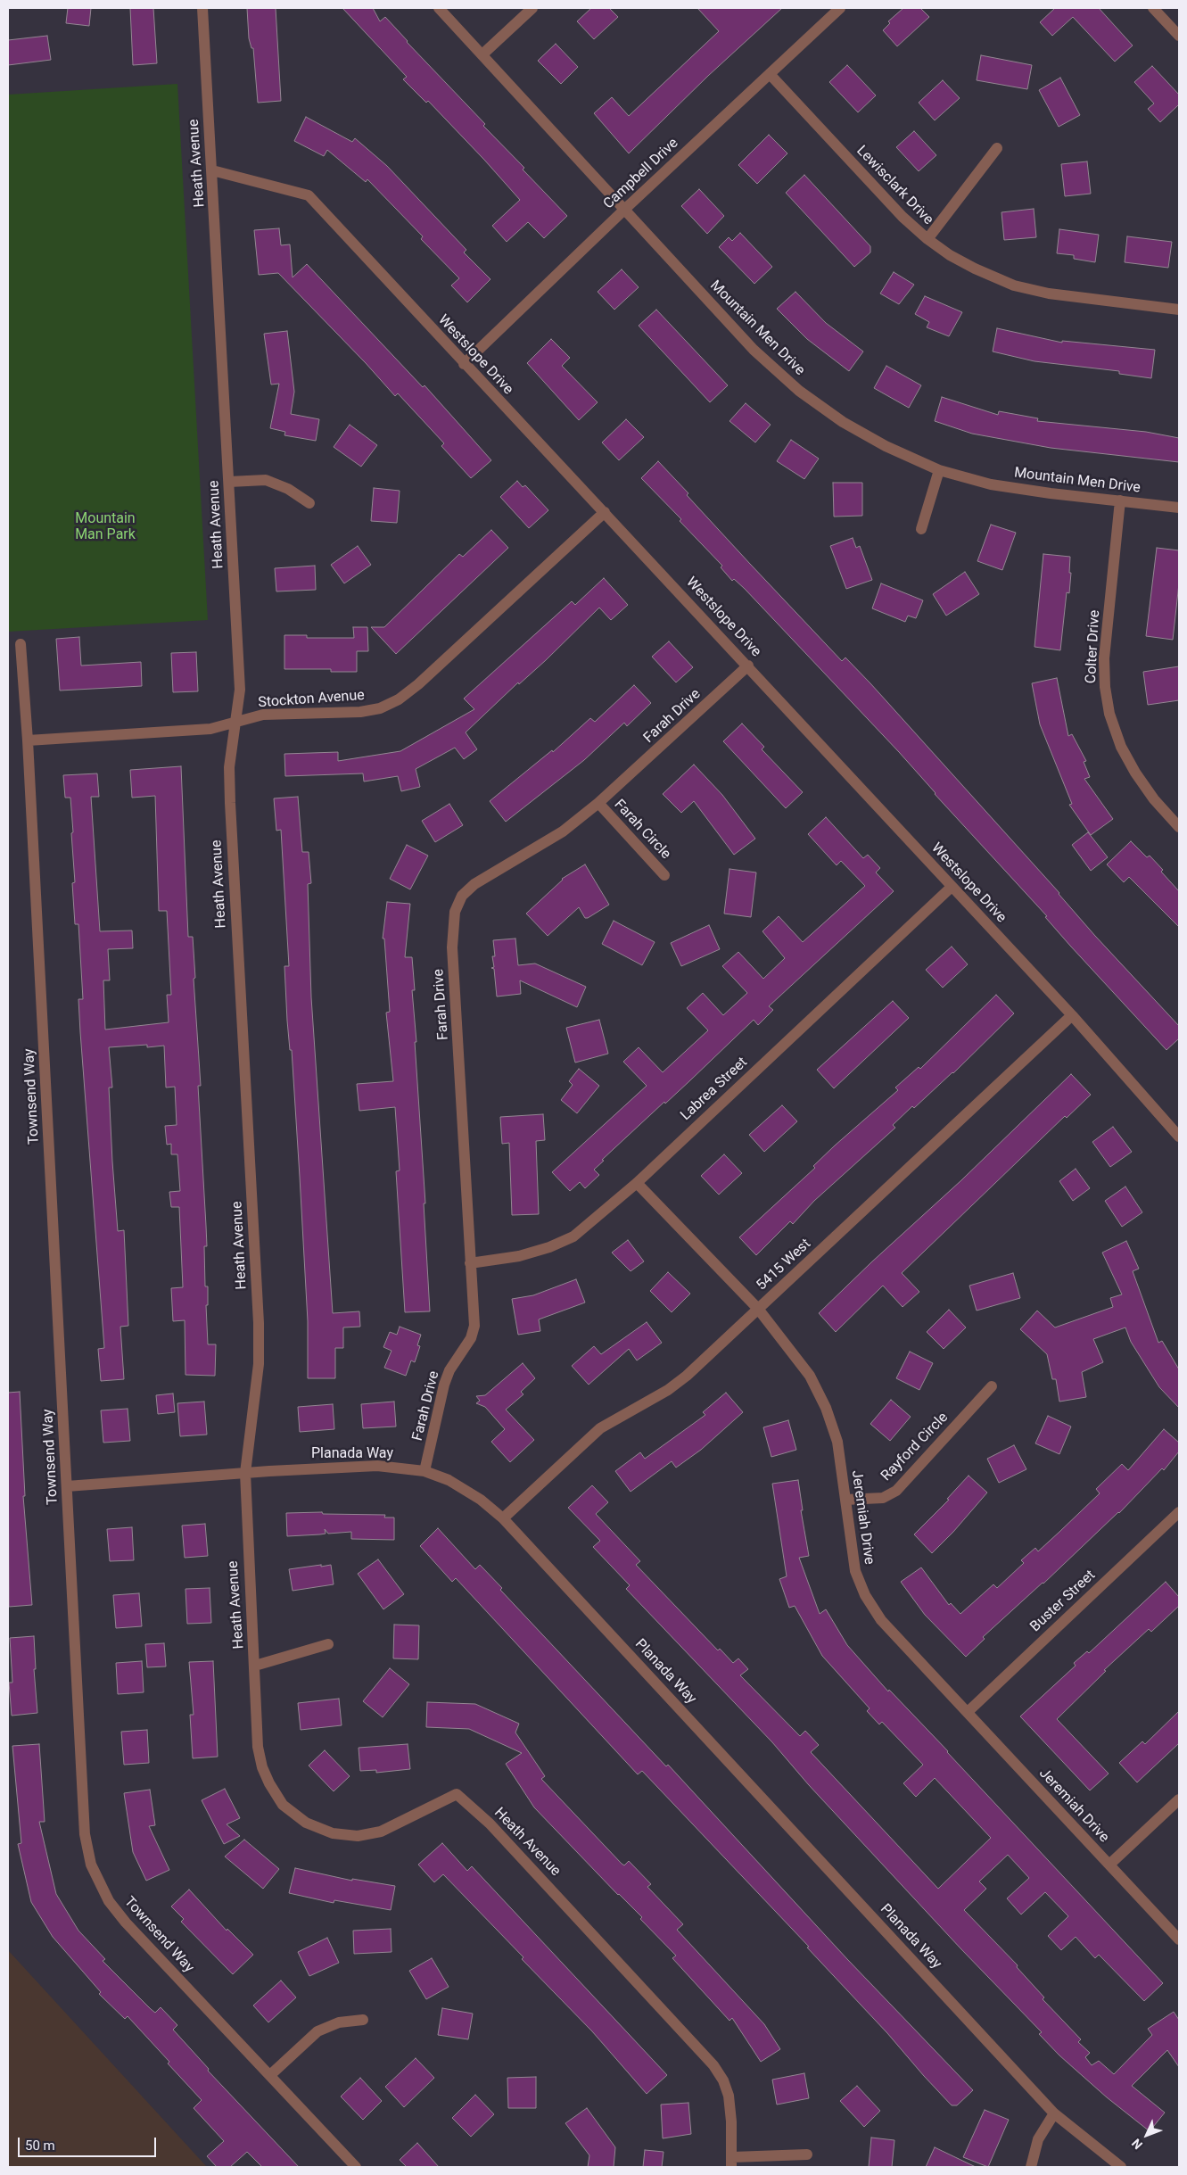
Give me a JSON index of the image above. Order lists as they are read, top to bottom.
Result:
{
  "streets": {
    "street": [
      "Heath Avenue",
      "Campbell Drive",
      "Lewisclark Drive",
      "Mountain Men Drive",
      "Westslope Drive",
      "Colter Drive",
      "Stockton Avenue",
      "Farah Drive",
      "Farah Circle",
      "Labrea Street",
      "Townsend Way",
      "5415 West",
      "Rayford Circle",
      "Planada Way",
      "Jeremiah Drive",
      "Buster Street"
    ]
  },
  "crossings": [
    ["Heath Avenue", "Westslope Drive"],
    ["Heath Avenue", "Stockton Avenue"],
    ["Heath Avenue", "Planada Way"],
    ["Campbell Drive", "Lewisclark Drive"],
    ["Campbell Drive", "Mountain Men Drive"],
    ["Campbell Drive", "Westslope Drive"],
    ["Mountain Men Drive", "Colter Drive"],
    ["Westslope Drive", "Stockton Avenue"],
    ["Westslope Drive", "Farah Drive"],
    ["Westslope Drive", "Labrea Street"],
    ["Westslope Drive", "5415 West"],
    ["Stockton Avenue", "Townsend Way"],
    ["Farah Drive", "Farah Circle"],
    ["Farah Drive", "Labrea Street"],
    ["Farah Drive", "Planada Way"],
    ["Labrea Street", "Jeremiah Drive"],
    ["Townsend Way", "Planada Way"],
    ["5415 West", "Planada Way"],
    ["5415 West", "Jeremiah Drive"],
    ["Rayford Circle", "Jeremiah Drive"],
    ["Jeremiah Drive", "Buster Street"]
  ],
  "parks": ["Mountain Man Park"],
  "scale_bar": "50 m",
  "north": "bottom left"
}
